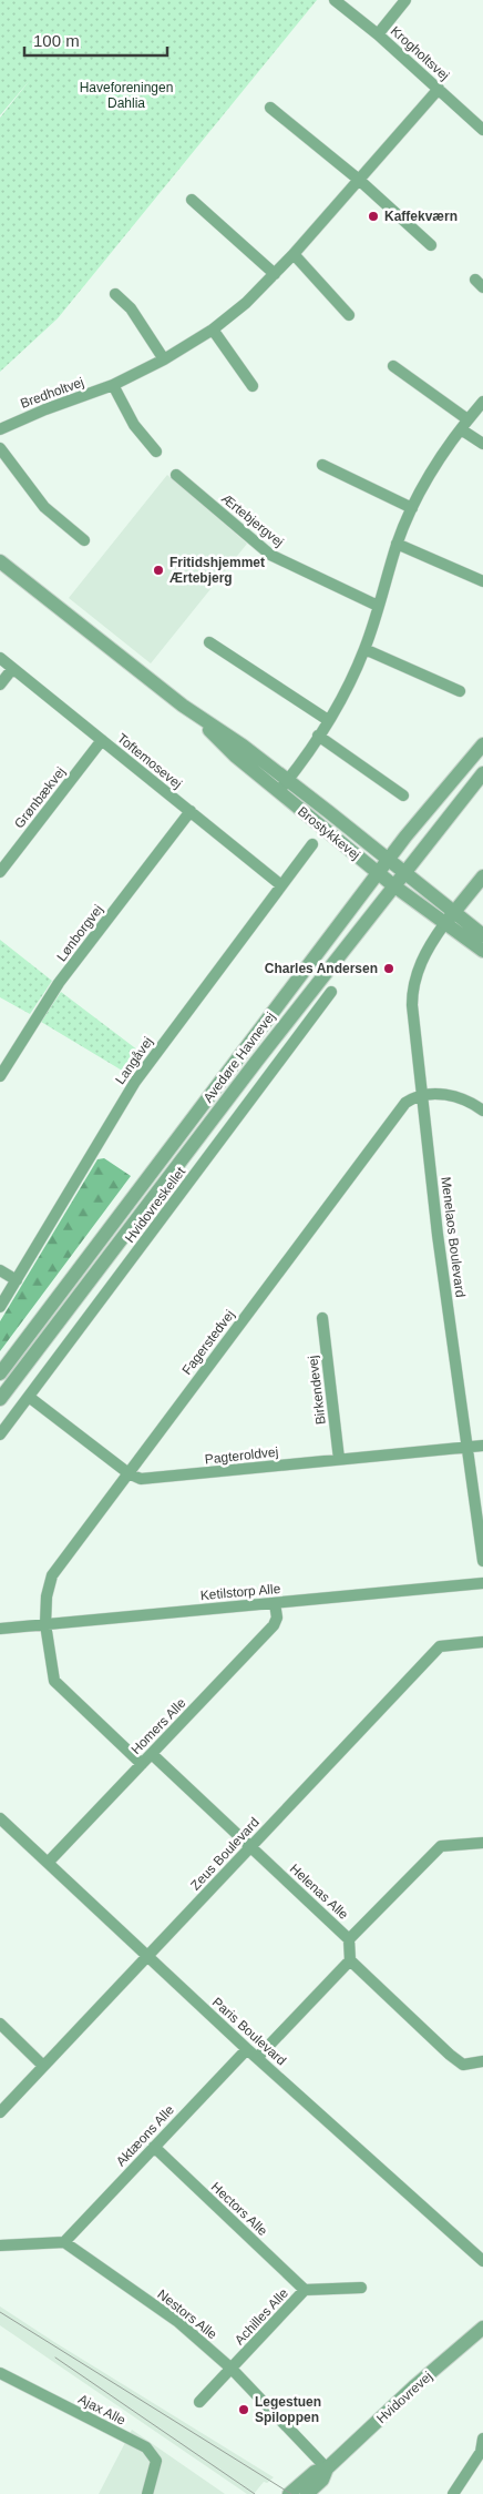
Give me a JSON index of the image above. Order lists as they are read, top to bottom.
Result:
{
  "streets": {
    "street": [
      "Krogholtsvej",
      "Bredholtvej",
      "Ærtebjergvej",
      "Toftemosevej",
      "Grønbækvej",
      "Brostykkevej",
      "Lønborgvej",
      "Avedøre Havnevej",
      "Langåvej",
      "Hvidovreskellet",
      "Menelaos Boulevard",
      "Fagerstedvej",
      "Birkendevej",
      "Pagteroldvej",
      "Ketilstorp Alle",
      "Homers Alle",
      "Zeus Boulevard",
      "Helenas Alle",
      "Paris Boulevard",
      "Aktæons Alle",
      "Hectors Alle",
      "Nestors Alle",
      "Achilles Alle",
      "Hvidovrevej",
      "Ajax Alle"
    ]
  },
  "crossings": [
    ["Krogholtsvej", "Bredholtvej"],
    ["Toftemosevej", "Grønbækvej"],
    ["Toftemosevej", "Lønborgvej"],
    ["Toftemosevej", "Langåvej"],
    ["Brostykkevej", "Avedøre Havnevej"],
    ["Brostykkevej", "Menelaos Boulevard"],
    ["Hvidovreskellet", "Pagteroldvej"],
    ["Menelaos Boulevard", "Fagerstedvej"],
    ["Menelaos Boulevard", "Pagteroldvej"],
    ["Fagerstedvej", "Pagteroldvej"],
    ["Fagerstedvej", "Ketilstorp Alle"],
    ["Birkendevej", "Pagteroldvej"],
    ["Ketilstorp Alle", "Homers Alle"],
    ["Homers Alle", "Helenas Alle"],
    ["Homers Alle", "Paris Boulevard"],
    ["Zeus Boulevard", "Helenas Alle"],
    ["Zeus Boulevard", "Paris Boulevard"],
    ["Paris Boulevard", "Aktæons Alle"],
    ["Aktæons Alle", "Hectors Alle"],
    ["Aktæons Alle", "Nestors Alle"],
    ["Hectors Alle", "Achilles Alle"],
    ["Nestors Alle", "Achilles Alle"],
    ["Nestors Alle", "Hvidovrevej"]
  ],
  "parks": ["Haveforeningen Dahlia"],
  "places": [
    "Kaffekværn",
    "Fritidshjemmet Ærtebjerg",
    "Charles Andersen",
    "Legestuen Spiloppen"
  ],
  "scale_bar": "100 m"
}
